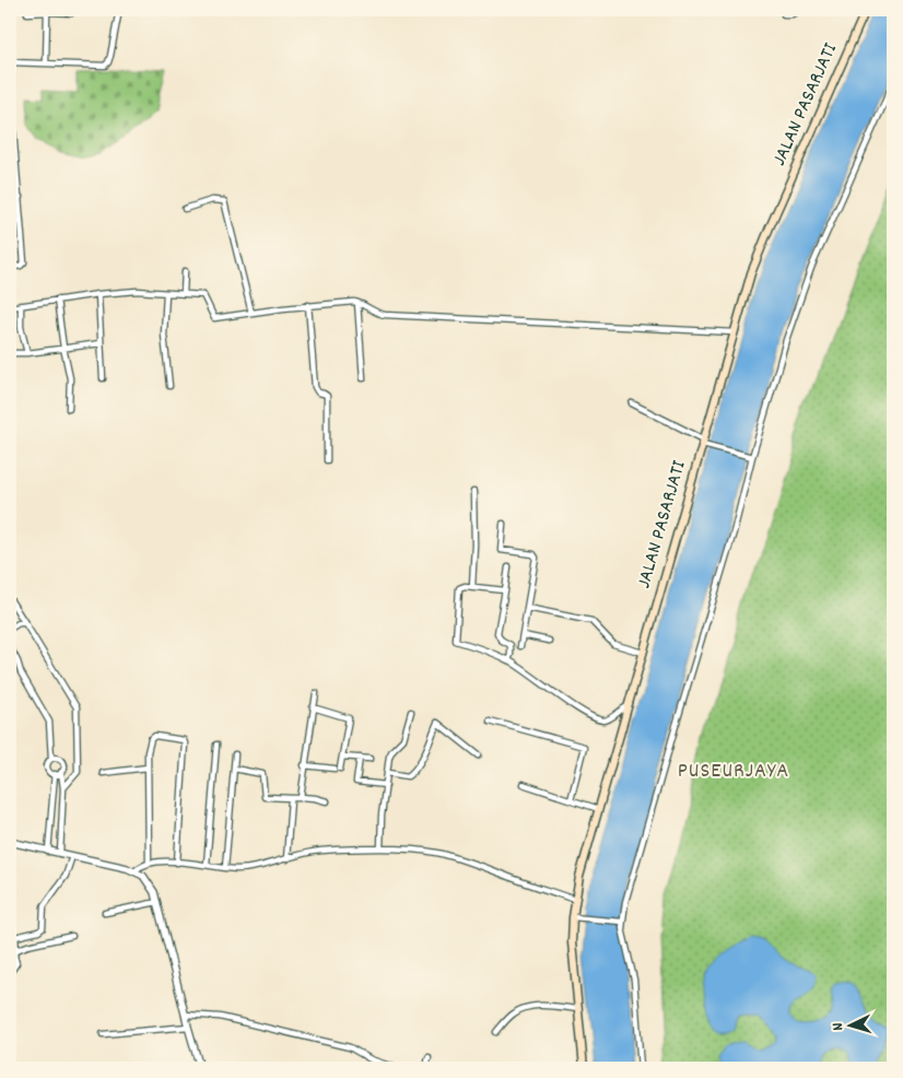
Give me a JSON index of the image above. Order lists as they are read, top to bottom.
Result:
{
  "streets": {
    "main road": ["JALAN PASARJATI"]
  },
  "districts": ["PUSEURJAYA"],
  "north": "left"
}
